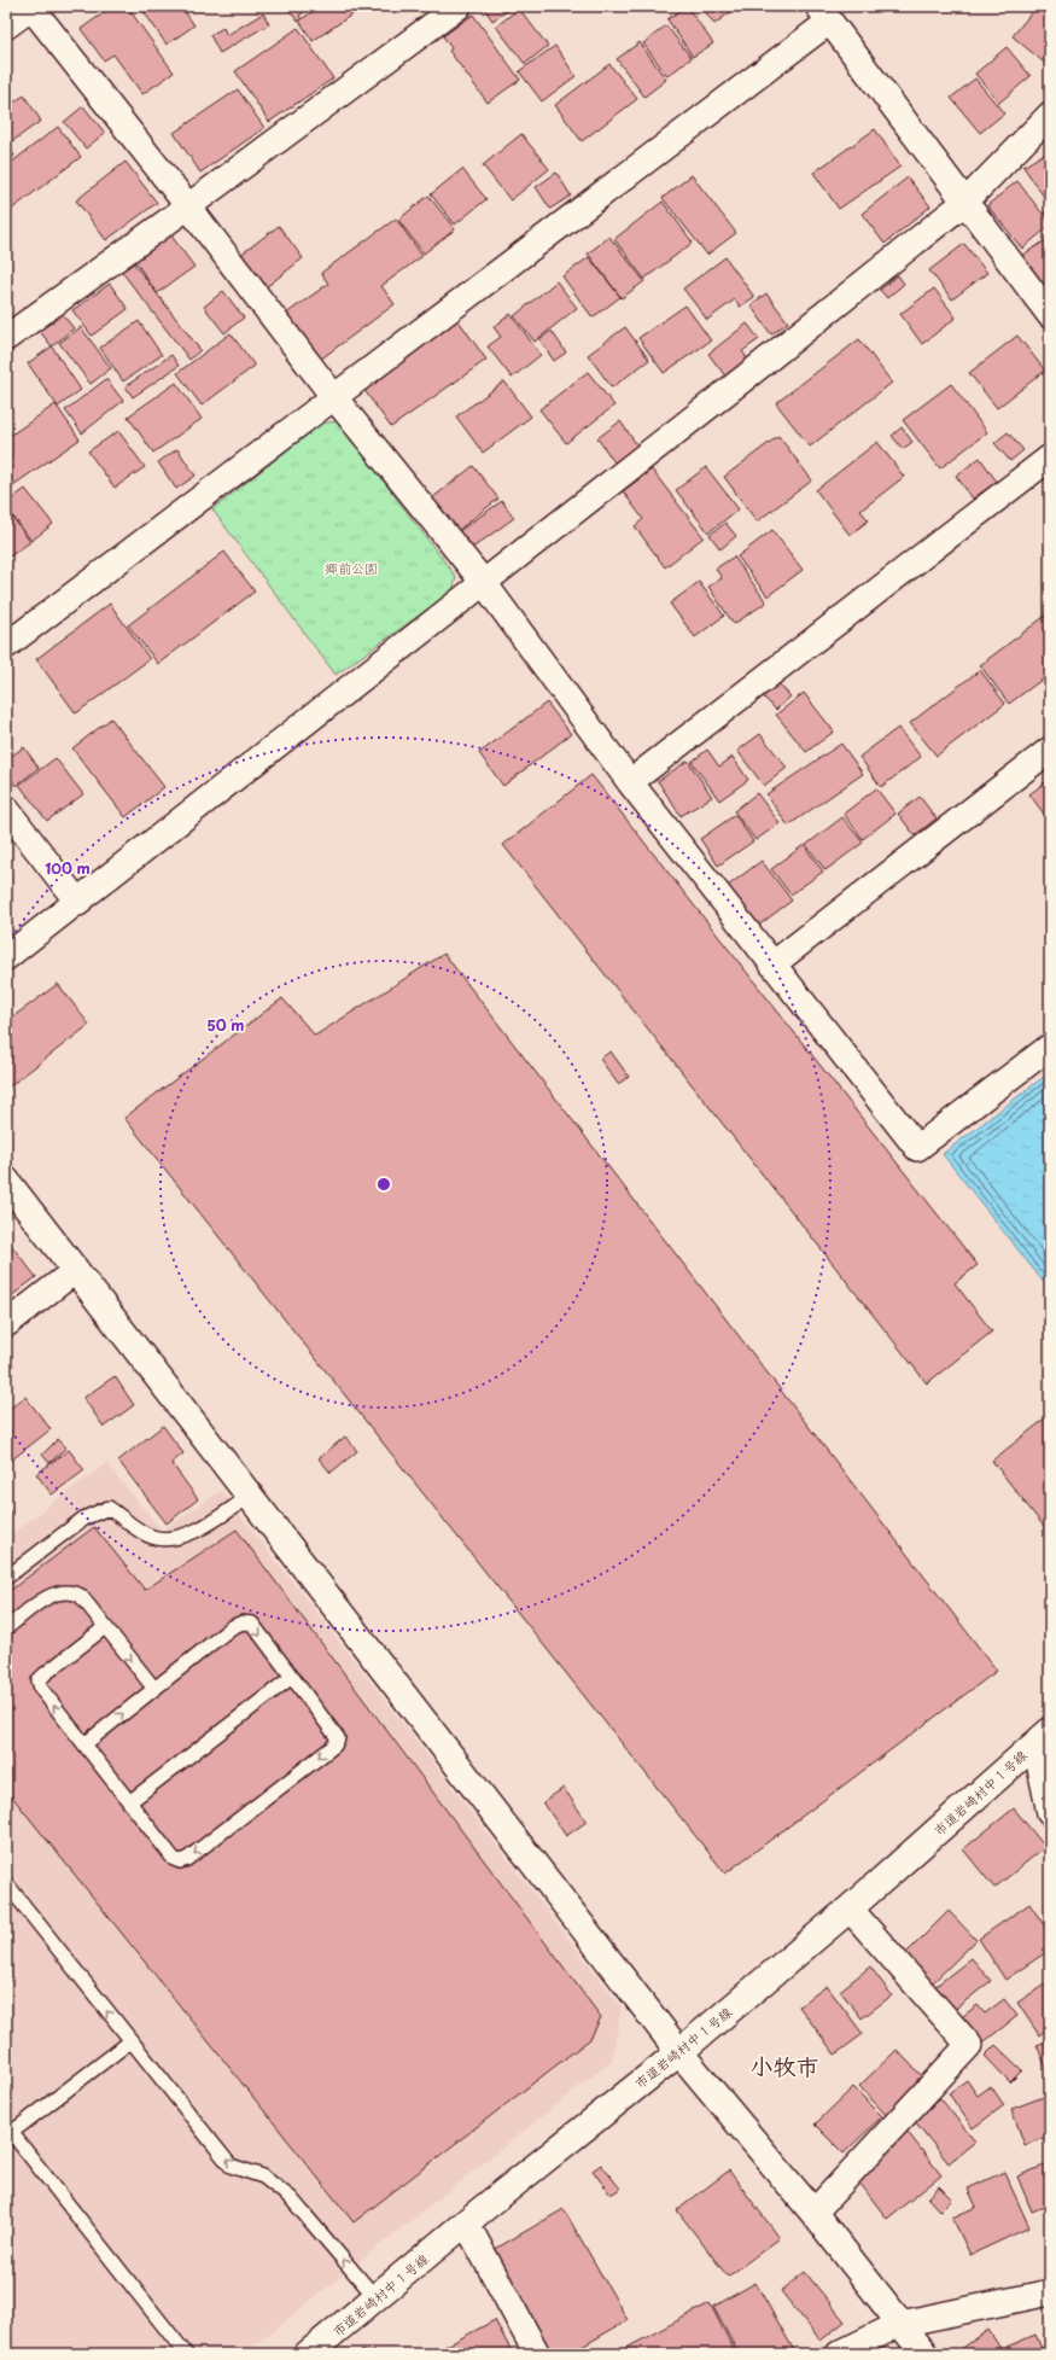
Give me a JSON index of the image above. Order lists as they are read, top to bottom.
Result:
{
  "streets": {
    "street": ["市道岩崎村中１号線"]
  },
  "districts": ["小牧市"],
  "parks": ["郷前公園"],
  "rings": ["100 m", "50 m"]
}
